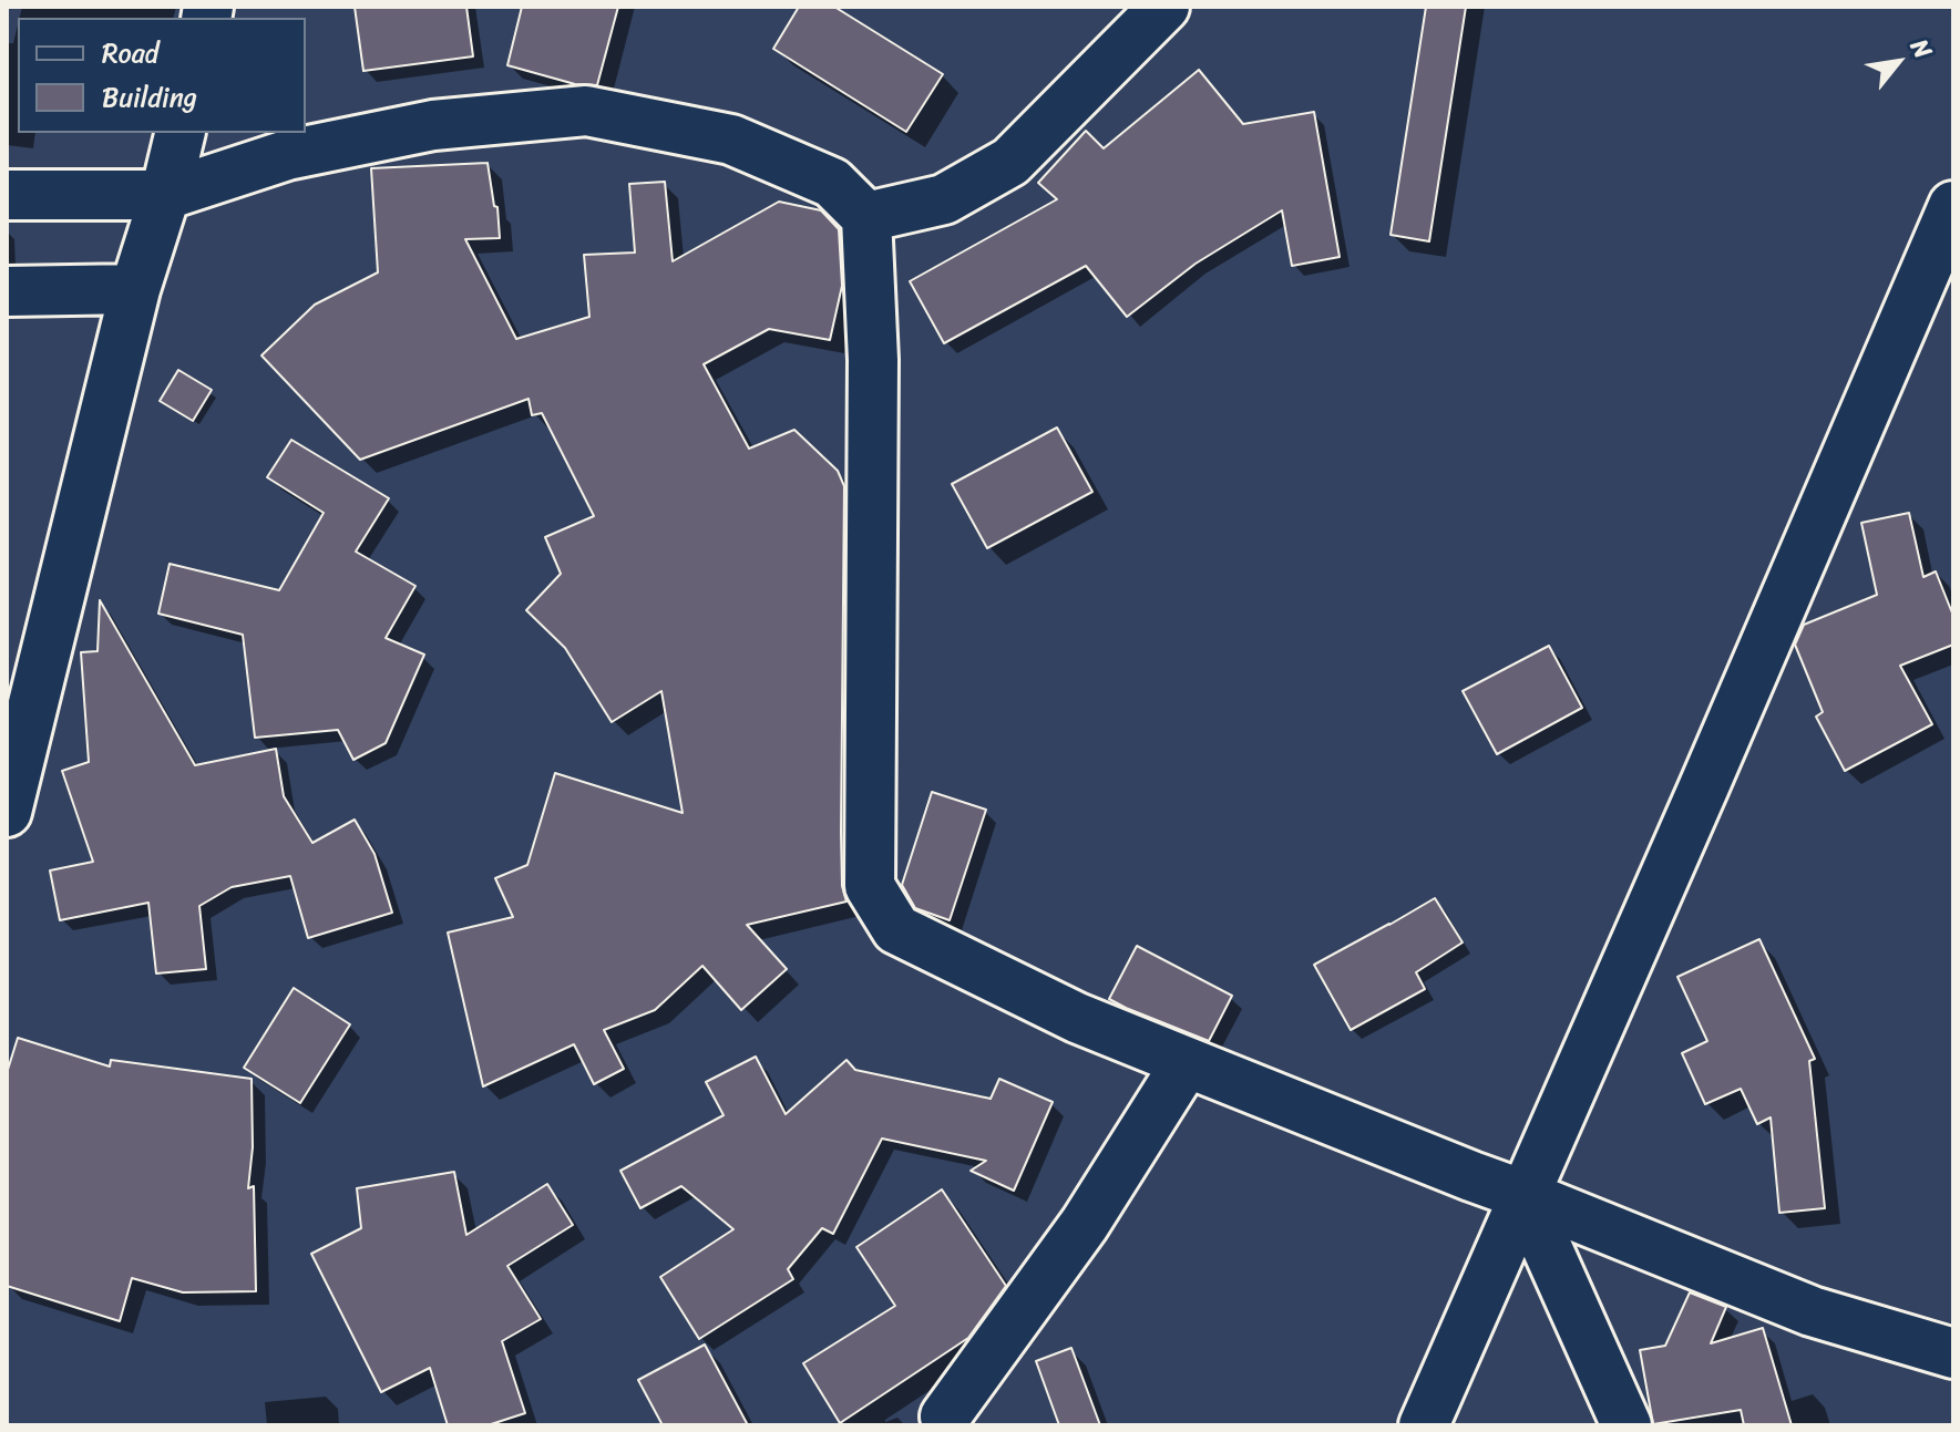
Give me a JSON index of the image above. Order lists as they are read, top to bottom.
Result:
{
  "legend": ["Road", "Building"],
  "north": "top right"
}
